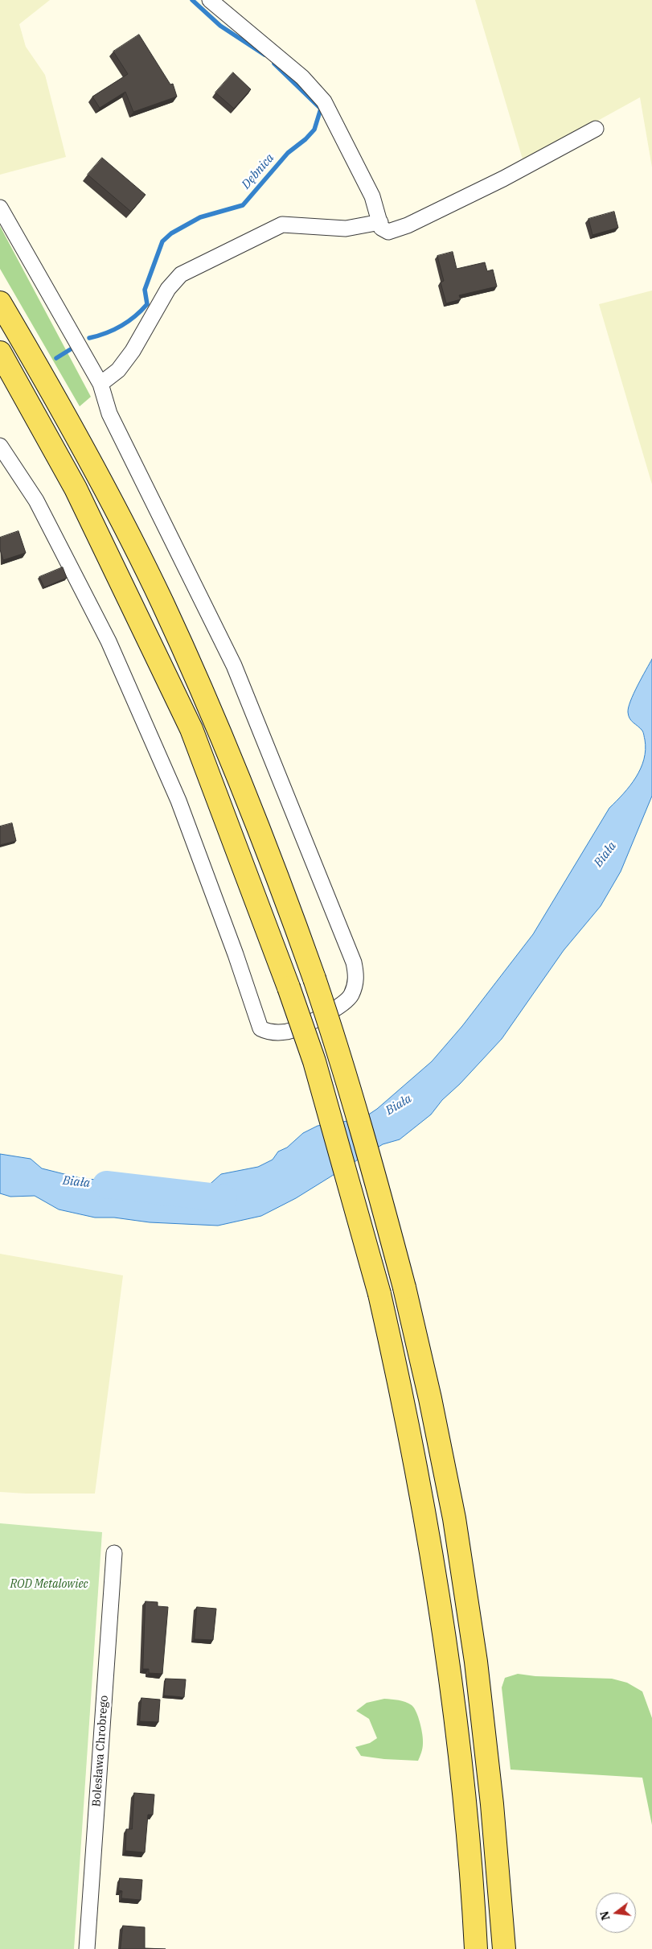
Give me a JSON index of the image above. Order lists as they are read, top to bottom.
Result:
{
  "streets": {
    "street": ["Bolesława Chrobrego"]
  },
  "water": ["Dębnica", "Biała"],
  "parks": ["ROD Metalowiec"],
  "north": "left"
}
